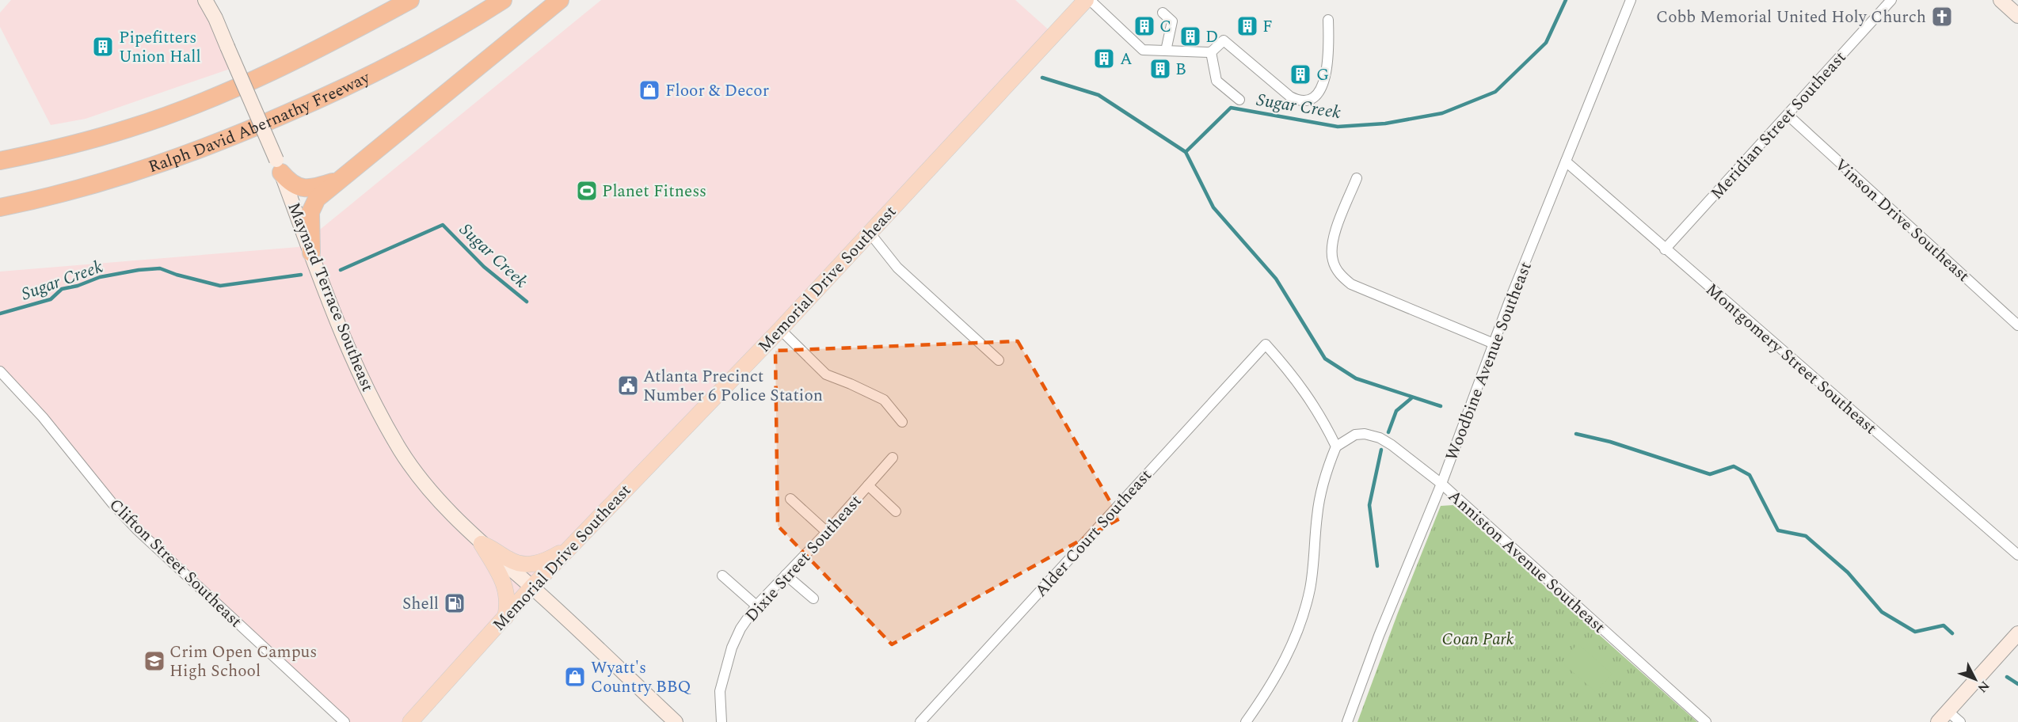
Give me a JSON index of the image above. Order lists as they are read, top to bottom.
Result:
{
  "streets": {
    "highway": ["Ralph David Abernathy Freeway"],
    "main road": ["Memorial Drive Southeast"],
    "street": [
      "Meridian Street Southeast",
      "Vinson Drive Southeast",
      "Maynard Terrace Southeast",
      "Montgomery Street Southeast",
      "Woodbine Avenue Southeast",
      "Alder Court Southeast",
      "Dixie Street Southeast",
      "Anniston Avenue Southeast",
      "Clifton Street Southeast"
    ]
  },
  "crossings": [
    ["Meridian Street Southeast", "Vinson Drive Southeast"],
    ["Meridian Street Southeast", "Montgomery Street Southeast"],
    ["Memorial Drive Southeast", "Maynard Terrace Southeast"],
    ["Montgomery Street Southeast", "Woodbine Avenue Southeast"],
    ["Woodbine Avenue Southeast", "Anniston Avenue Southeast"],
    ["Alder Court Southeast", "Anniston Avenue Southeast"]
  ],
  "water": ["Sugar Creek"],
  "parks": ["Coan Park"],
  "places": {
    "church": ["Cobb Memorial United Holy Church"],
    "building": [
      "C",
      "F",
      "D",
      "Pipefitters Union Hall",
      "A",
      "B",
      "G"
    ],
    "shop": ["Floor & Decor", "Wyatt's Country BBQ"],
    "sports": ["Planet Fitness"],
    "public building": ["Atlanta Precinct Number 6 Police Station"],
    "fuel station": ["Shell"],
    "school or university": ["Crim Open Campus High School"]
  },
  "north": "bottom right"
}
